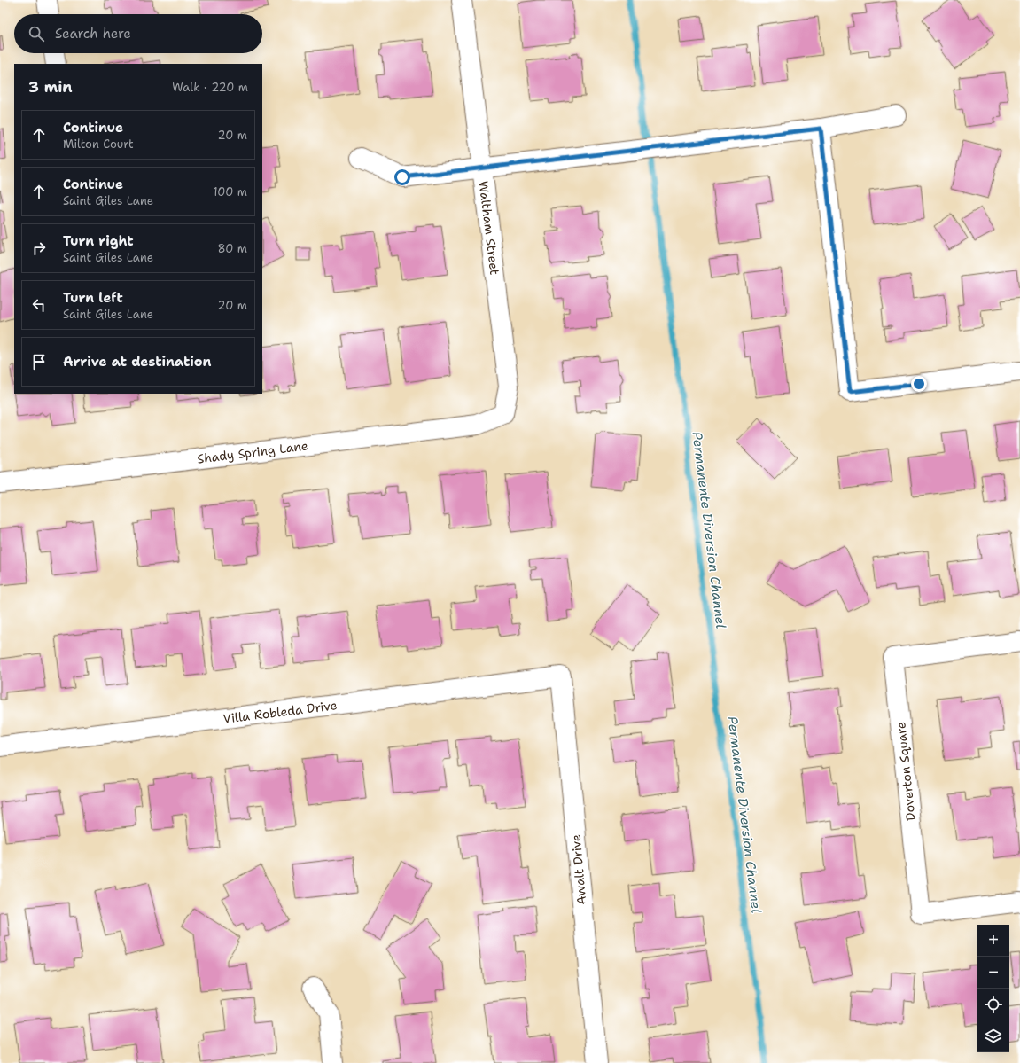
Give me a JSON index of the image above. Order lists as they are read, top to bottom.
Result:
{
  "streets": {
    "street": [
      "Waltham Street",
      "Shady Spring Lane",
      "Villa Robleda Drive",
      "Doverton Square",
      "Awalt Drive"
    ]
  },
  "crossings": [
    ["Waltham Street", "Shady Spring Lane"],
    ["Villa Robleda Drive", "Awalt Drive"]
  ],
  "water": ["Permanente Diversion Channel"],
  "page": {
    "search": "Search here",
    "heading": ["3 min", "Walk · 220 m"],
    "list": [
      ["Continue", "Milton Court", "20 m"],
      ["Continue", "Saint Giles Lane", "100 m"],
      ["Turn right", "Saint Giles Lane", "80 m"],
      ["Turn left", "Saint Giles Lane", "20 m"],
      "Arrive at destination"
    ],
    "map_buttons": ["+", "−"]
  }
}
